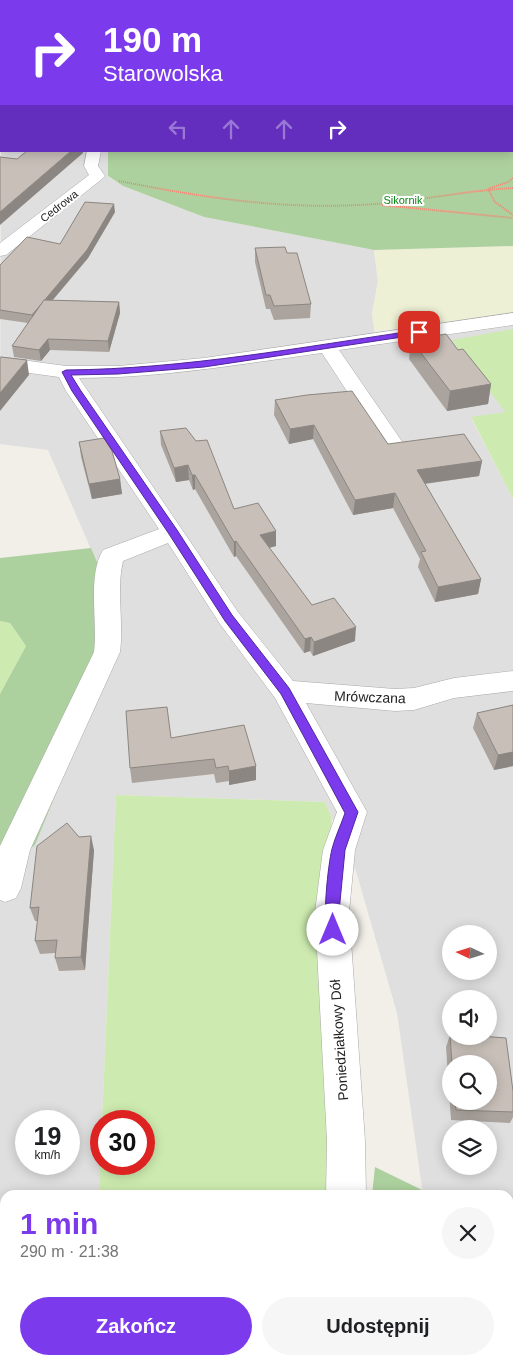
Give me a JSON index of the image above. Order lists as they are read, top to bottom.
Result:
{
  "streets": {
    "street": ["Cedrowa", "Mrówczana", "Poniedziałkowy Dół"]
  },
  "crossings": [
    ["Mrówczana", "Poniedziałkowy Dół"]
  ],
  "parks": ["Sikornik"],
  "north": "left",
  "page": {
    "turn": ["190 m", "Starowolska"],
    "speed": "19 km/h",
    "limit": "30",
    "heading": ["1 min", "290 m · 21:38"],
    "buttons": ["Zakończ", "Udostępnij"]
  }
}
